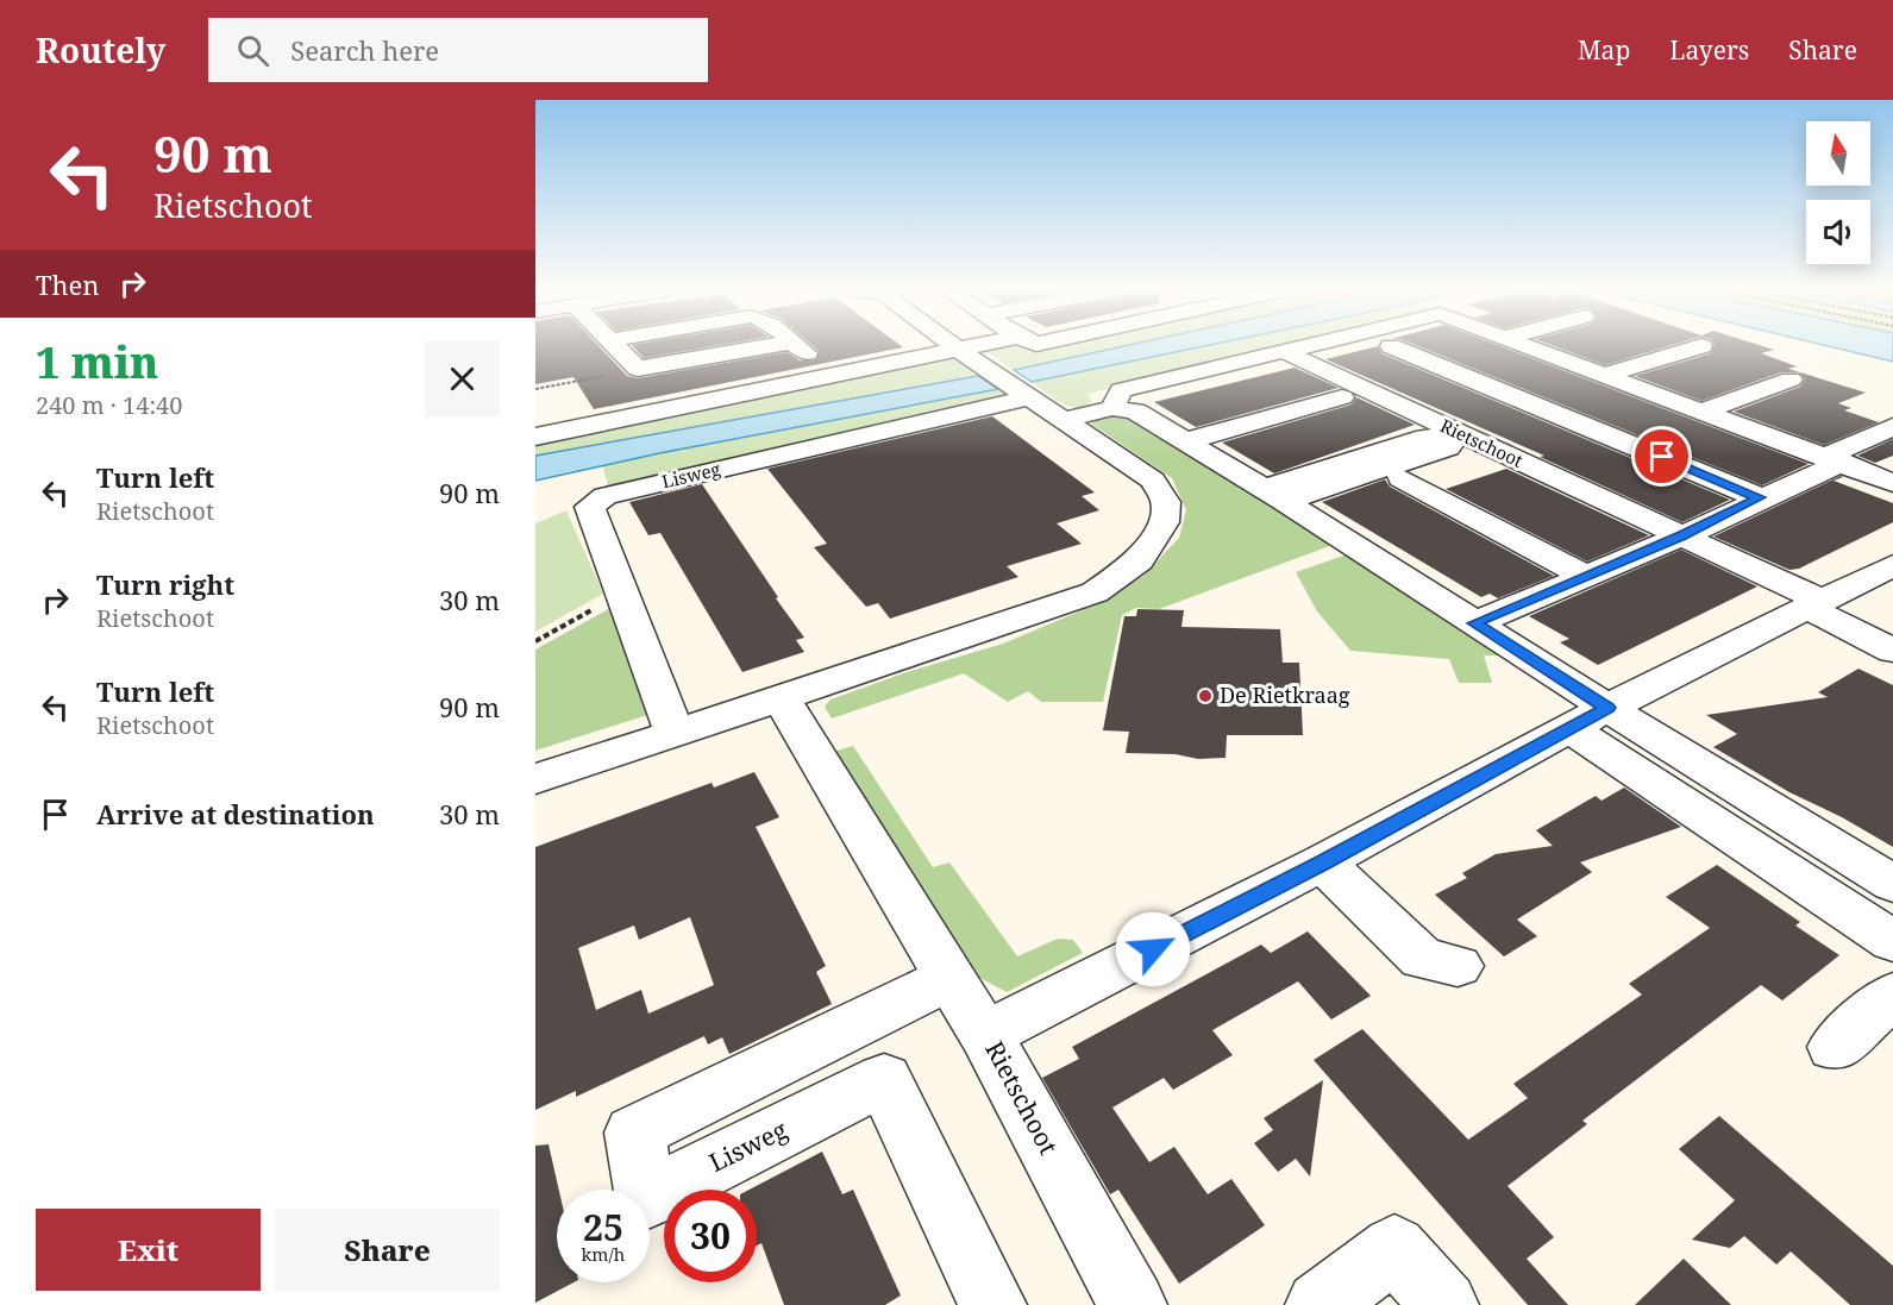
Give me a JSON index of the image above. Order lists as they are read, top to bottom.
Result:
{
  "streets": {
    "street": ["Rietschoot", "Lisweg"]
  },
  "places": ["De Rietkraag"],
  "north": "top",
  "page": {
    "header": "Routely",
    "search": "Search here",
    "nav": ["Map", "Layers", "Share"],
    "turn": ["90 m", "Rietschoot"],
    "then": "Then",
    "heading": ["1 min", "240 m · 14:40"],
    "list": [
      {
        "name": "Turn left",
        "note": "Rietschoot",
        "value": "90 m"
      },
      {
        "name": "Turn right",
        "note": "Rietschoot",
        "value": "30 m"
      },
      {
        "name": "Turn left",
        "note": "Rietschoot",
        "value": "90 m"
      },
      {
        "name": "Arrive at destination",
        "value": "30 m"
      }
    ],
    "speed": "25 km/h",
    "limit": "30",
    "buttons": ["Exit", "Share"]
  }
}
